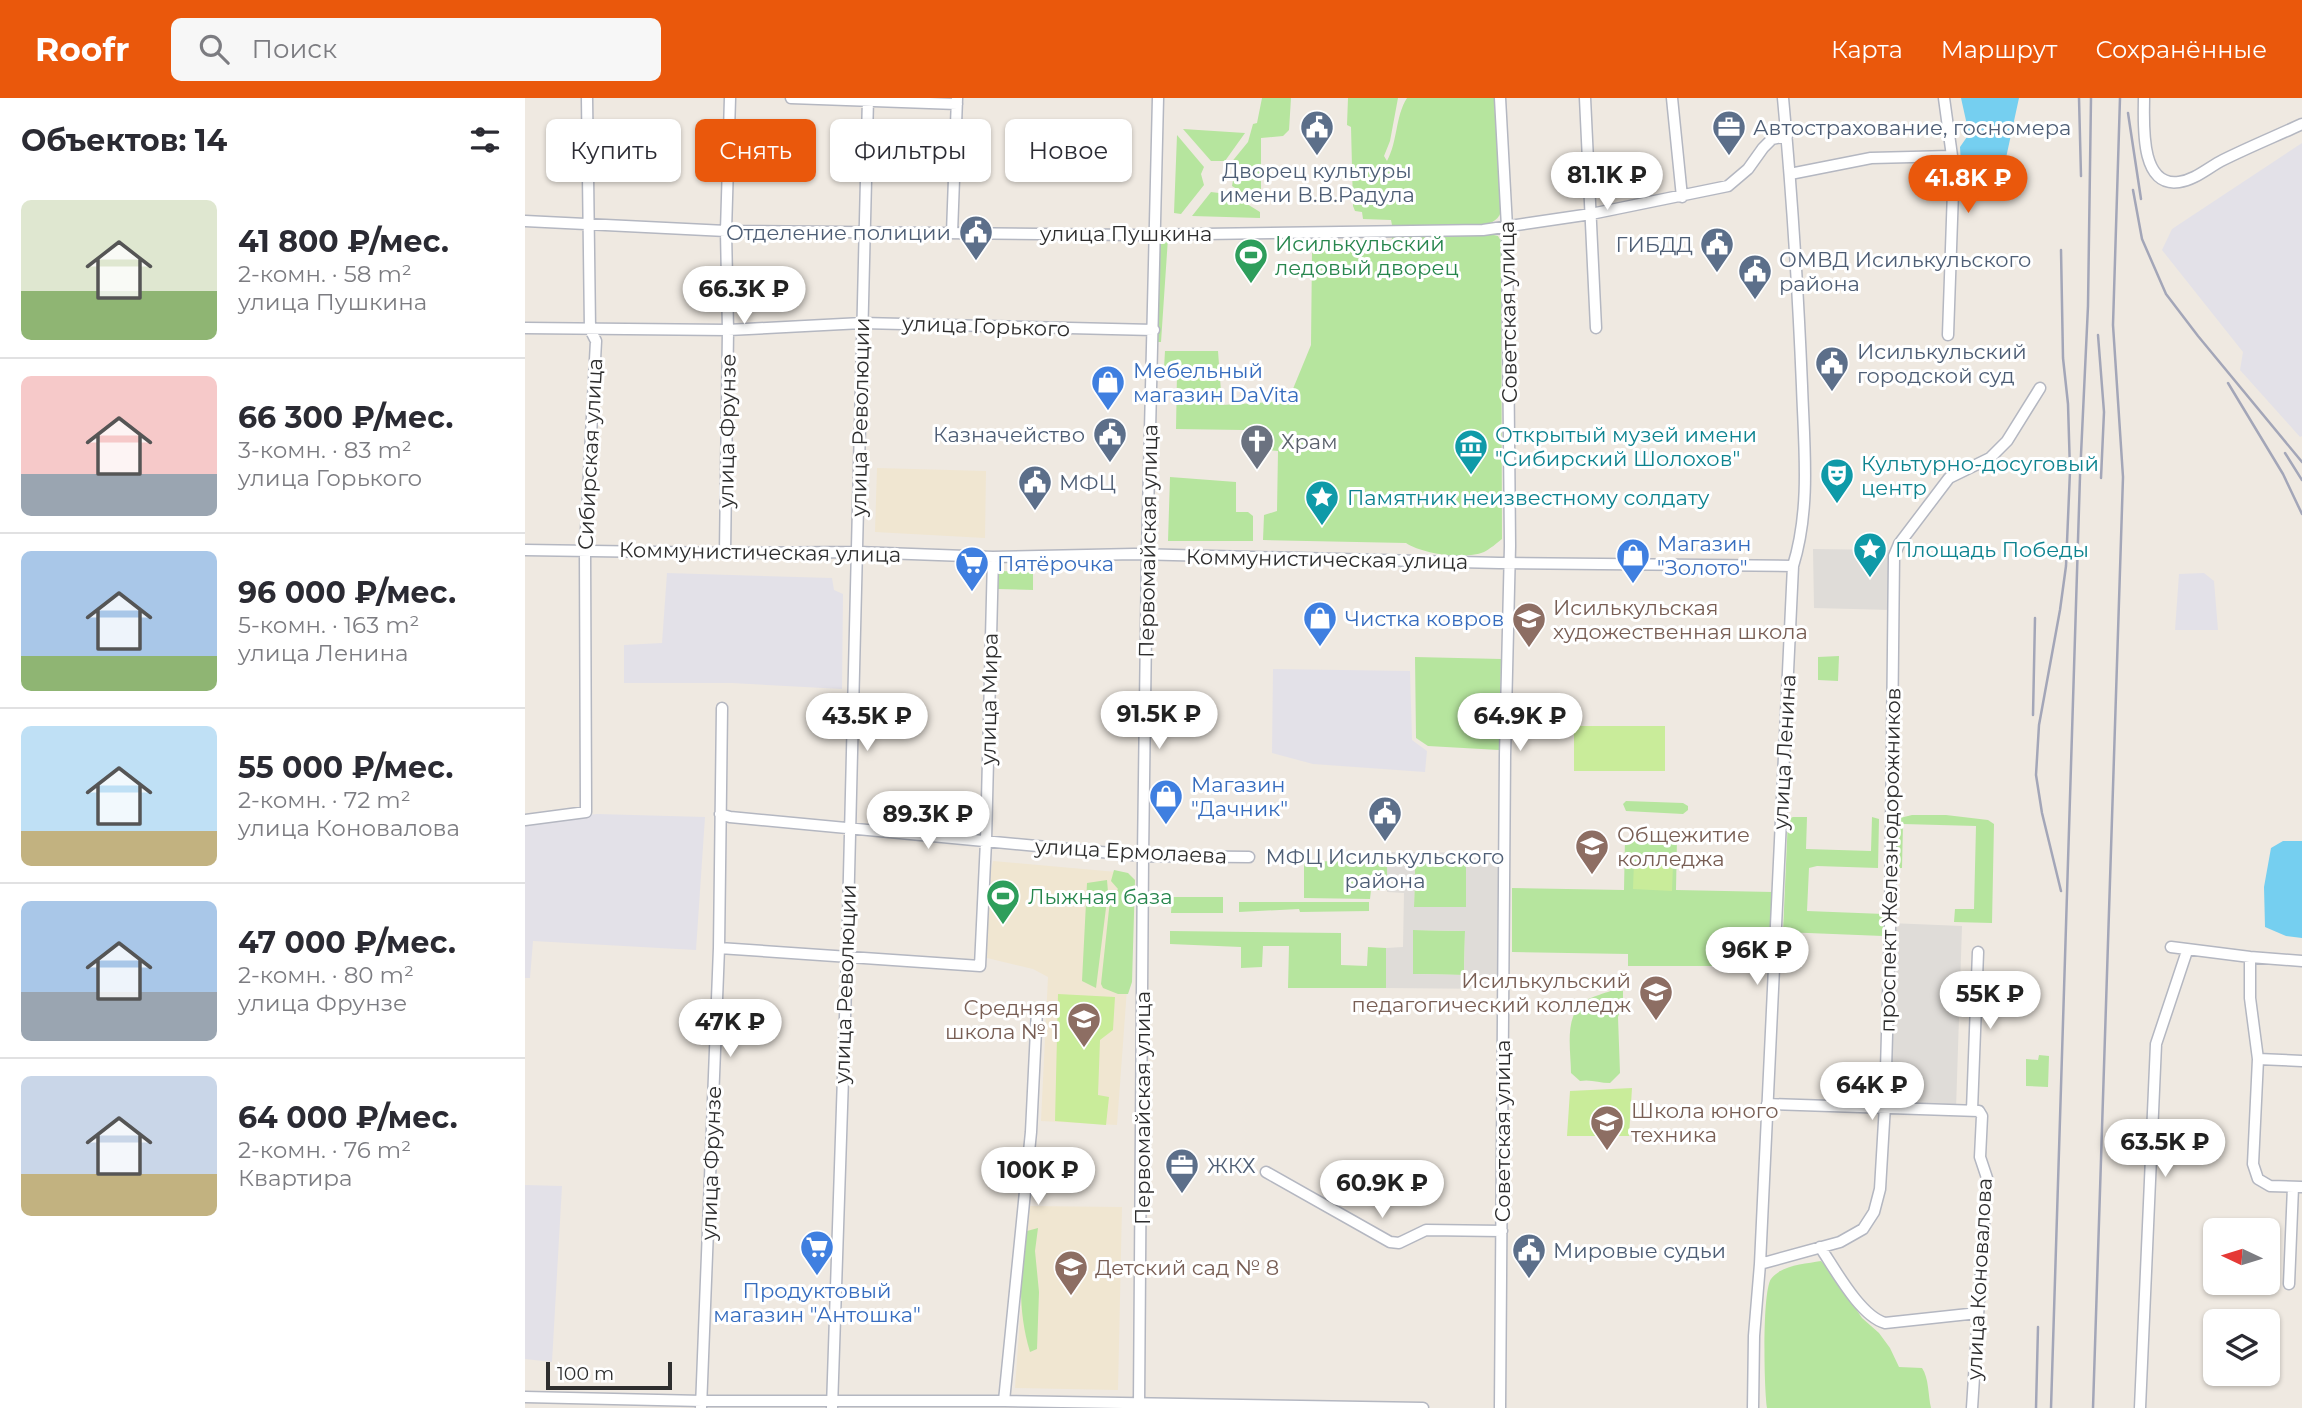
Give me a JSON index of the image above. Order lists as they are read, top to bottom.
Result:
{
  "streets": {
    "street": [
      "улица Пушкина",
      "Советская улица",
      "улица Горького",
      "улица Революции",
      "улица Фрунзе",
      "Сибирская улица",
      "Первомайская улица",
      "Коммунистическая улица",
      "улица Мира",
      "улица Ленина",
      "улица Ермолаева",
      "проспект Железнодорожников",
      "улица Коновалова"
    ]
  },
  "crossings": [
    ["улица Пушкина", "Советская улица"],
    ["улица Пушкина", "улица Революции"],
    ["улица Пушкина", "улица Фрунзе"],
    ["улица Пушкина", "Сибирская улица"],
    ["улица Пушкина", "Первомайская улица"],
    ["улица Пушкина", "улица Ленина"],
    ["Советская улица", "Коммунистическая улица"],
    ["улица Горького", "улица Революции"],
    ["улица Горького", "улица Фрунзе"],
    ["улица Горького", "Сибирская улица"],
    ["улица Горького", "Первомайская улица"],
    ["улица Революции", "Коммунистическая улица"],
    ["улица Революции", "улица Мира"],
    ["улица Революции", "улица Ермолаева"],
    ["улица Фрунзе", "Коммунистическая улица"],
    ["улица Фрунзе", "улица Ермолаева"],
    ["Сибирская улица", "Коммунистическая улица"],
    ["Первомайская улица", "Коммунистическая улица"],
    ["Первомайская улица", "улица Ермолаева"],
    ["Коммунистическая улица", "улица Мира"],
    ["Коммунистическая улица", "улица Ленина"],
    ["улица Мира", "улица Ермолаева"],
    ["улица Ленина", "проспект Железнодорожников"]
  ],
  "places": {
    "public building": [
      "Дворец культуры имени В.В.Радула",
      "Отделение полиции",
      "ГИБДД",
      "ОМВД Исилькульского района",
      "Исилькульский городской суд",
      "Казначейство",
      "МФЦ",
      "МФЦ Исилькульского района",
      "Мировые судьи"
    ],
    "office": ["Автострахование, госномера", "ЖКХ"],
    "sports": ["Исилькульский ледовый дворец", "Лыжная база"],
    "shop": [
      "Мебельный магазин DaVita",
      "Магазин \"Золото\"",
      "Чистка ковров",
      "Магазин \"Дачник\""
    ],
    "church": ["Храм"],
    "museum": ["Открытый музей имени \"Сибирский Шолохов\""],
    "theatre": ["Культурно-досуговый центр"],
    "place": ["Памятник неизвестному солдату", "Площадь Победы"],
    "supermarket": ["Пятёрочка", "Продуктовый магазин \"Антошка\""],
    "school or university": [
      "Исилькульская художественная школа",
      "Общежитие колледжа",
      "Исилькульский педагогический колледж",
      "Средняя школа № 1",
      "Школа юного техника",
      "Детский сад № 8"
    ]
  },
  "scale_bar": "100 m",
  "north": "left",
  "page": {
    "header": "Roofr",
    "search": "Поиск",
    "nav": ["Карта", "Маршрут", "Сохранённые"],
    "heading": "Объектов: 14",
    "chip": [
      "Купить",
      "Снять",
      "Фильтры",
      "Новое"
    ],
    "price": [
      "81.1K ₽",
      "41.8K ₽",
      "66.3K ₽",
      "91.5K ₽",
      "43.5K ₽",
      "64.9K ₽",
      "89.3K ₽",
      "96K ₽",
      "55K ₽",
      "47K ₽",
      "64K ₽",
      "63.5K ₽",
      "100K ₽",
      "60.9K ₽"
    ],
    "list": [
      {
        "name": "41 800 ₽/мес.",
        "note": "2-комн. · 58 m² · улица Пушкина"
      },
      {
        "name": "66 300 ₽/мес.",
        "note": "3-комн. · 83 m² · улица Горького"
      },
      {
        "name": "96 000 ₽/мес.",
        "note": "5-комн. · 163 m² · улица Ленина"
      },
      {
        "name": "55 000 ₽/мес.",
        "note": "2-комн. · 72 m² · улица Коновалова"
      },
      {
        "name": "47 000 ₽/мес.",
        "note": "2-комн. · 80 m² · улица Фрунзе"
      },
      {
        "name": "64 000 ₽/мес.",
        "note": "2-комн. · 76 m² · Квартира"
      }
    ],
    "scale": "100 m"
  }
}
